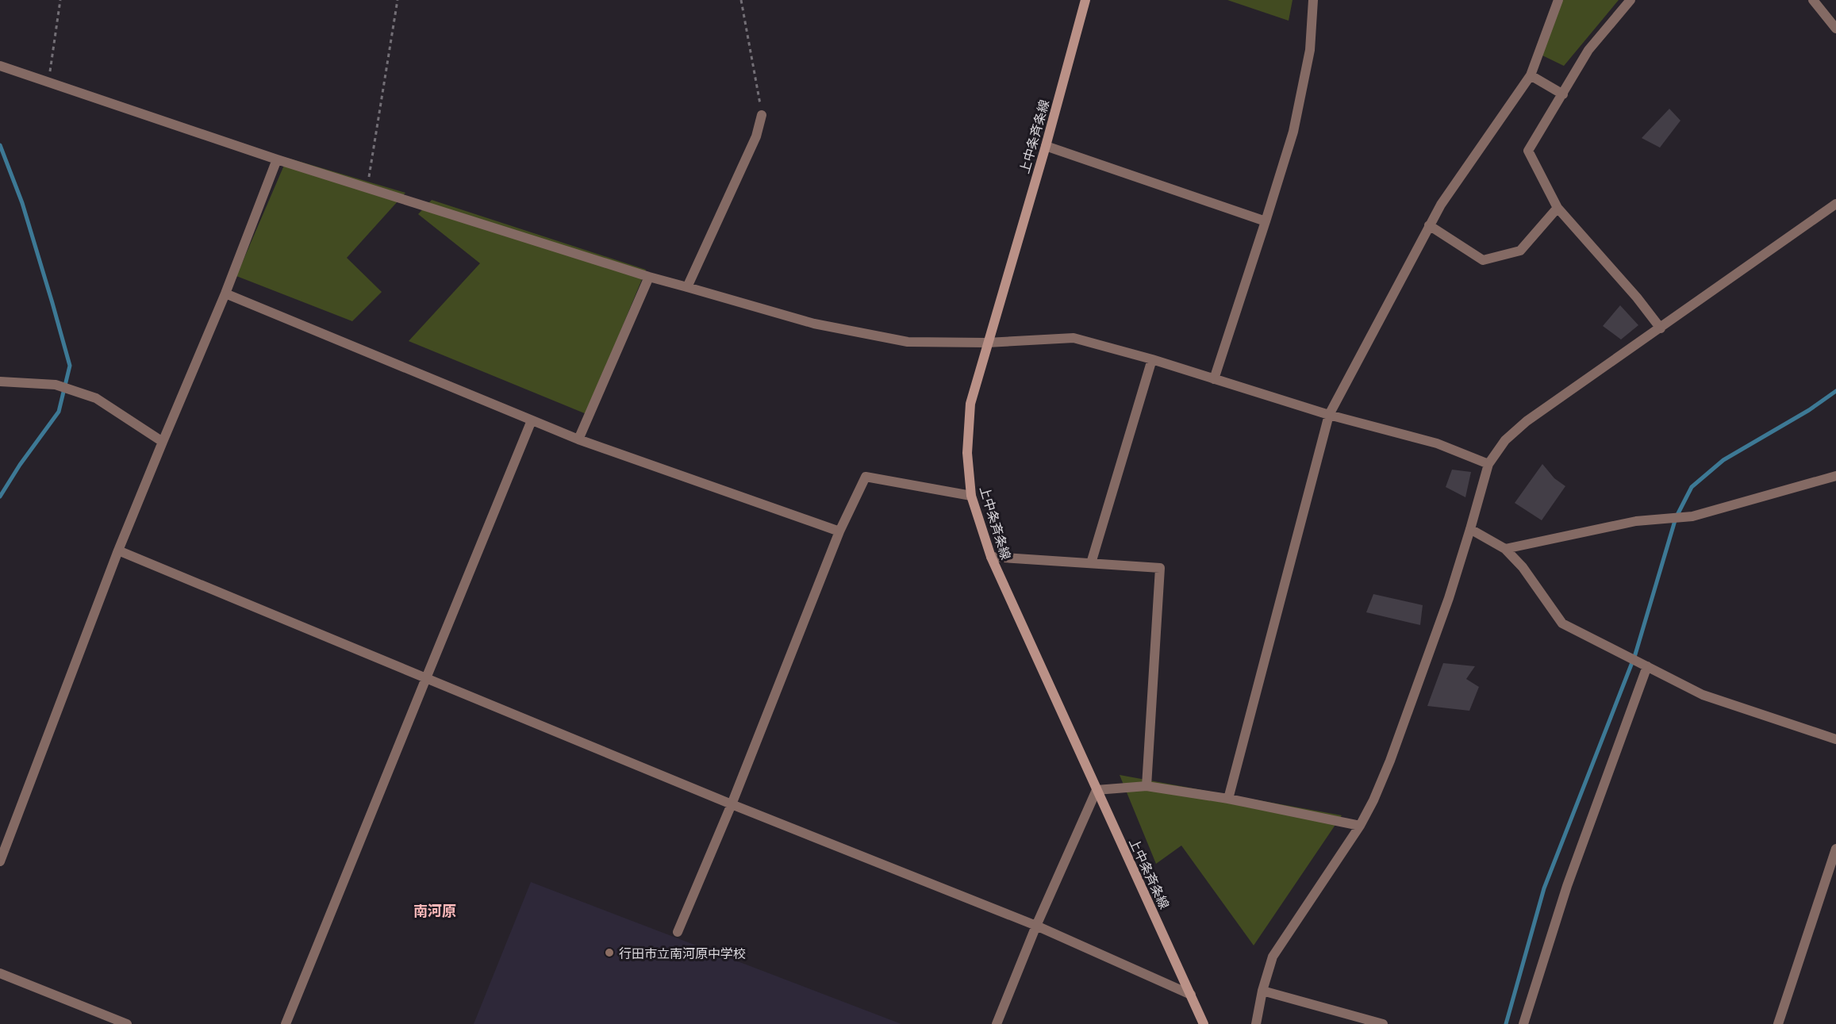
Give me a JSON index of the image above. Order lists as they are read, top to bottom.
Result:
{
  "streets": {
    "main road": ["上中条斉条線"]
  },
  "districts": ["南河原"],
  "places": ["行田市立南河原中学校"]
}
